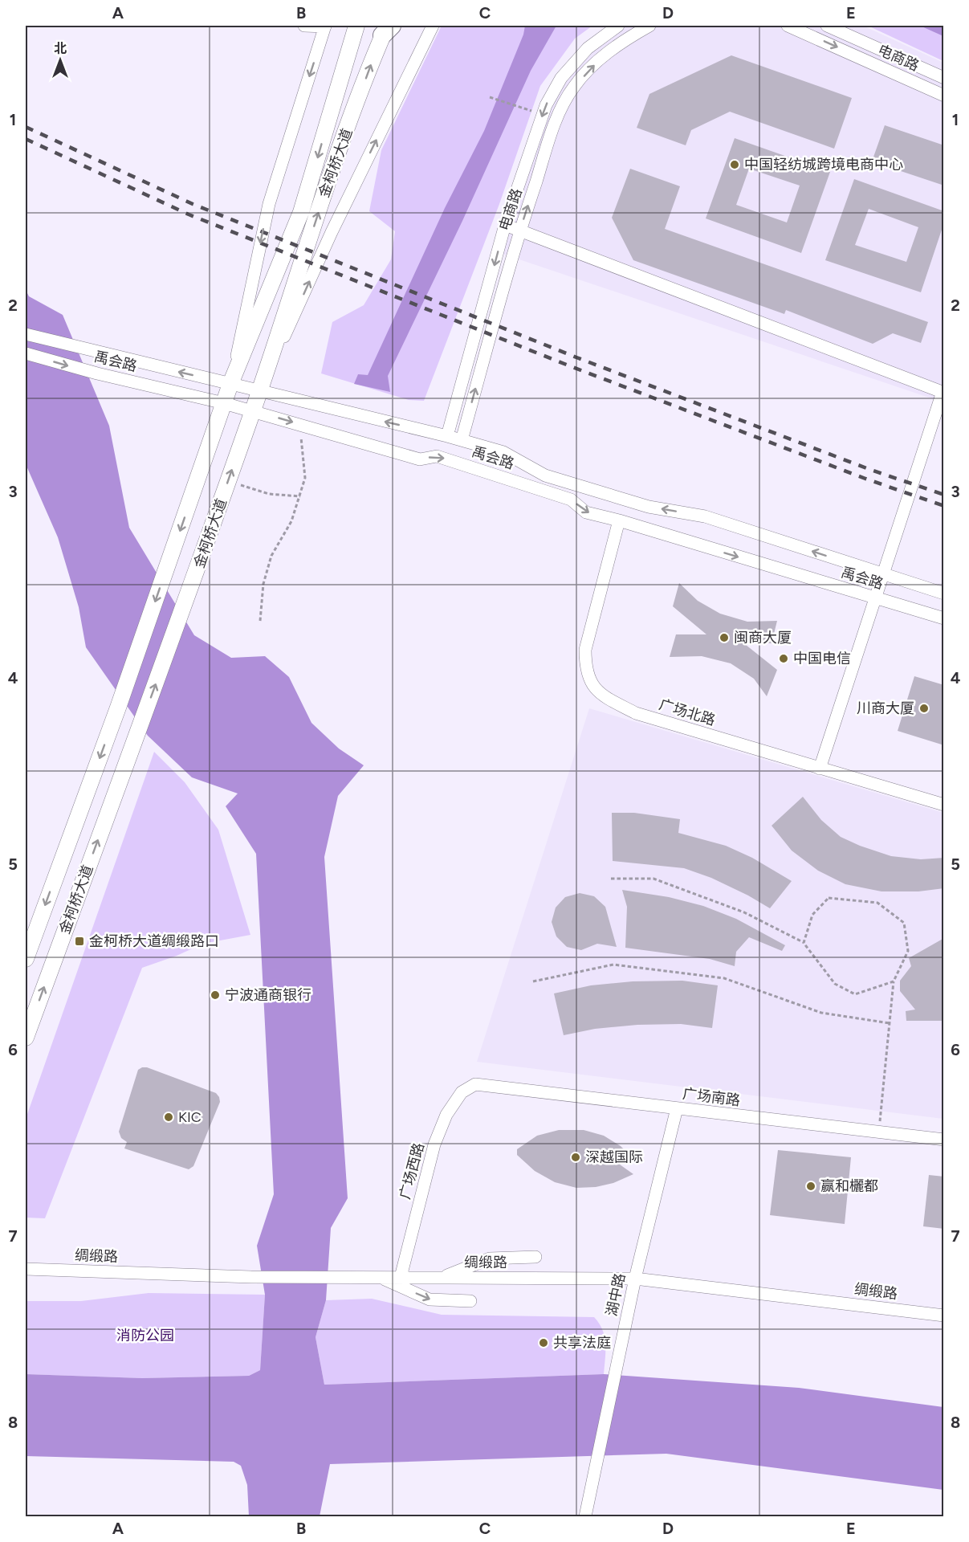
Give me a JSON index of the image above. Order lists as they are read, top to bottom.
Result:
{
  "streets": {
    "main road": ["金柯桥大道"],
    "street": [
      "电商路",
      "禹会路",
      "广场北路",
      "广场南路",
      "广场西路",
      "绸缎路",
      "湖中路"
    ]
  },
  "crossings": [
    ["电商路", "禹会路"],
    ["金柯桥大道", "禹会路"],
    ["禹会路", "广场北路"],
    ["广场南路", "广场西路"],
    ["广场南路", "湖中路"],
    ["广场西路", "绸缎路"],
    ["绸缎路", "湖中路"]
  ],
  "parks": ["消防公园"],
  "places": {
    "other": [
      "中国轻纺城跨境电商中心",
      "闽商大厦",
      "中国电信",
      "川商大厦",
      "宁波通商银行",
      "KIC",
      "深越国际",
      "赢和欐都",
      "共享法庭"
    ],
    "transit": ["金柯桥大道绸缎路口"]
  },
  "north": "top",
  "grid": {
    "columns": [
      "A",
      "B",
      "C",
      "D",
      "E"
    ],
    "rows": [
      "1",
      "2",
      "3",
      "4",
      "5",
      "6",
      "7",
      "8"
    ]
  }
}
